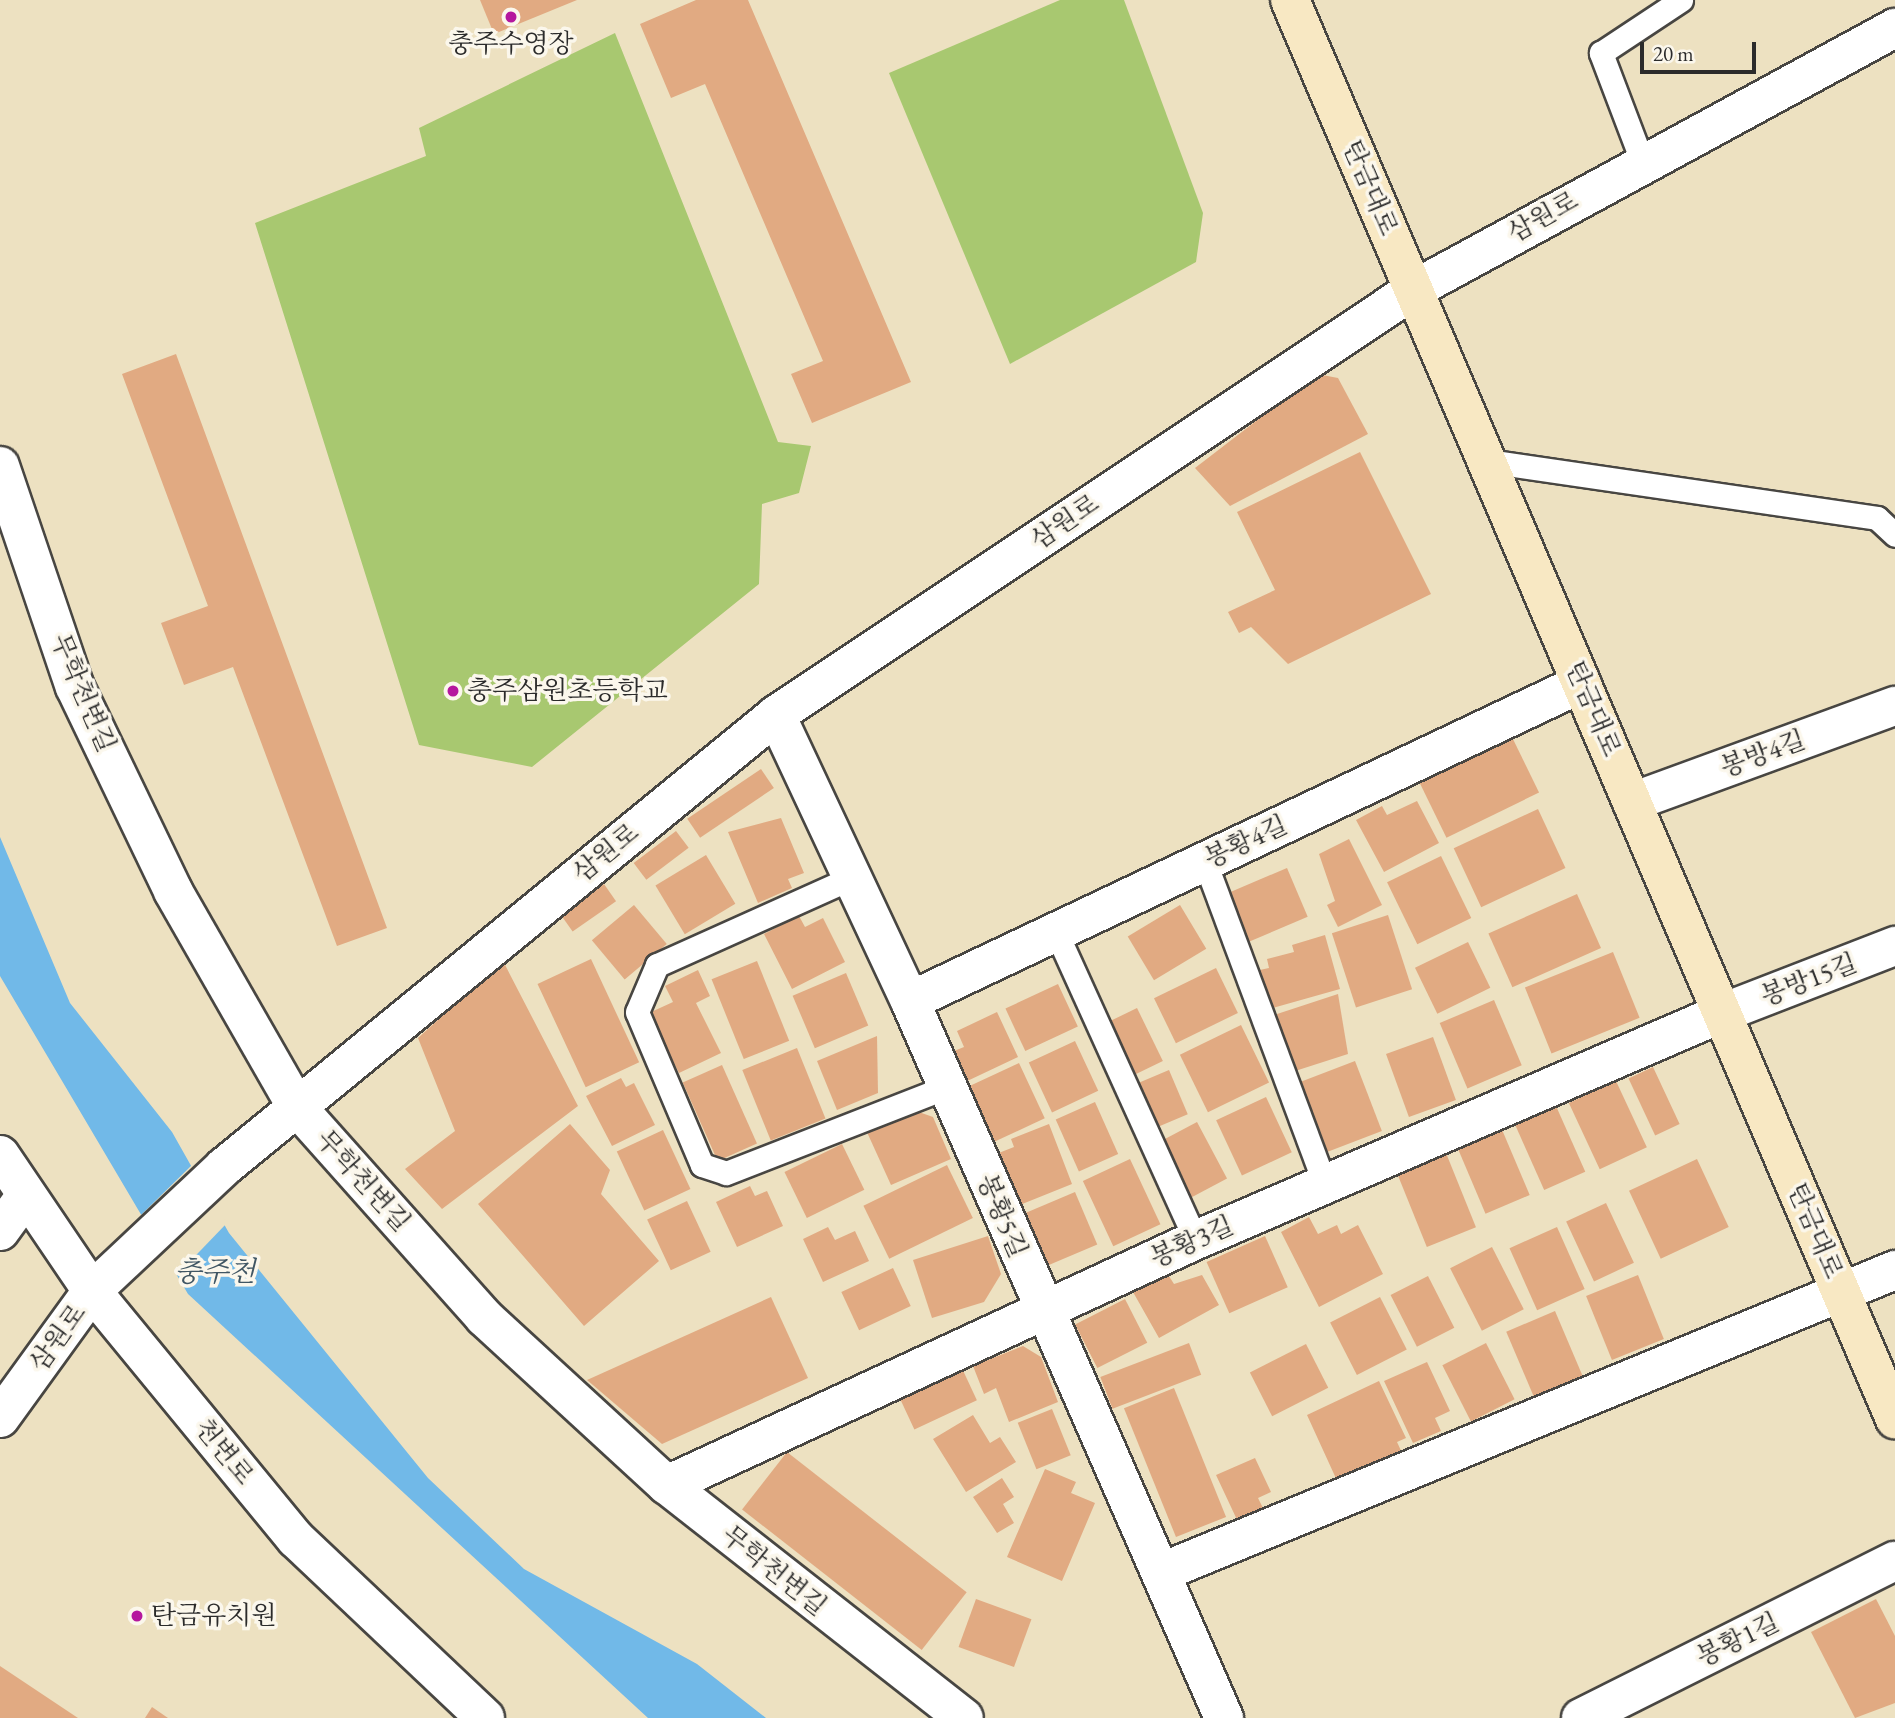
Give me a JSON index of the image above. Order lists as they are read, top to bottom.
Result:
{
  "streets": {
    "main road": ["탄금대로"],
    "street": [
      "삼원로",
      "무학천변길",
      "봉방4길",
      "봉황4길",
      "봉방15길",
      "봉황5길",
      "봉황3길",
      "천변로",
      "봉황1길"
    ]
  },
  "crossings": [
    ["탄금대로", "삼원로"],
    ["탄금대로", "봉방4길"],
    ["탄금대로", "봉황4길"],
    ["탄금대로", "봉방15길"],
    ["탄금대로", "봉황3길"],
    ["삼원로", "무학천변길"],
    ["삼원로", "봉황5길"],
    ["삼원로", "천변로"],
    ["무학천변길", "봉황3길"],
    ["봉황4길", "봉황5길"],
    ["봉방15길", "봉황3길"],
    ["봉황5길", "봉황3길"]
  ],
  "water": ["충주천"],
  "places": ["충주수영장", "충주삼원초등학교", "탄금유치원"],
  "scale_bar": "20 m"
}
